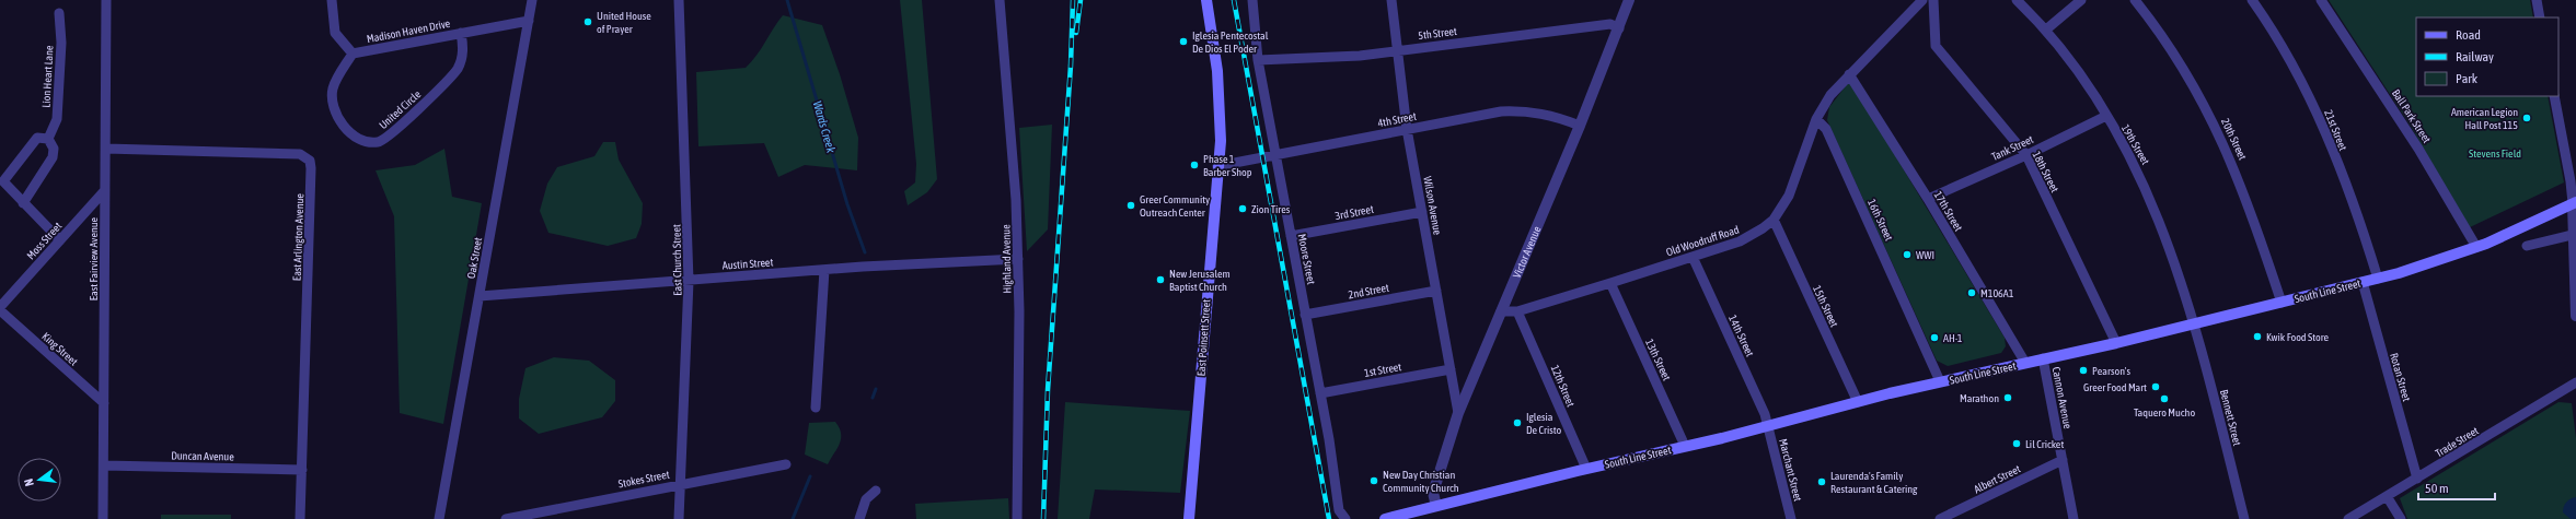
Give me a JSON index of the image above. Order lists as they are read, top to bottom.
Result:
{
  "streets": {
    "main road": ["South Line Street", "East Poinsett Street"],
    "street": [
      "Madison Haven Drive",
      "5th Street",
      "Lion Heart Lane",
      "United Circle",
      "Ball Park Street",
      "4th Street",
      "21st Street",
      "20th Street",
      "19th Street",
      "Tank Street",
      "18th Street",
      "Wilson Avenue",
      "17th Street",
      "3rd Street",
      "16th Street",
      "East Arlington Avenue",
      "Moss Street",
      "Old Woodruff Road",
      "Victor Avenue",
      "Oak Street",
      "East Fairview Avenue",
      "Highland Avenue",
      "Moore Street",
      "East Church Street",
      "Austin Street",
      "2nd Street",
      "15th Street",
      "14th Street",
      "King Street",
      "13th Street",
      "1st Street",
      "Rotan Street",
      "12th Street",
      "Cannon Avenue",
      "Bennett Street",
      "Trade Street",
      "Duncan Avenue",
      "Marchant Street",
      "Stokes Street",
      "Albert Street"
    ]
  },
  "crossings": [
    ["Madison Haven Drive", "United Circle"],
    ["Madison Haven Drive", "Oak Street"],
    ["5th Street", "Wilson Avenue"],
    ["5th Street", "Victor Avenue"],
    ["5th Street", "Moore Street"],
    ["Ball Park Street", "South Line Street"],
    ["4th Street", "Wilson Avenue"],
    ["4th Street", "Victor Avenue"],
    ["4th Street", "Moore Street"],
    ["4th Street", "East Poinsett Street"],
    ["21st Street", "South Line Street"],
    ["20th Street", "South Line Street"],
    ["19th Street", "Tank Street"],
    ["19th Street", "South Line Street"],
    ["19th Street", "Bennett Street"],
    ["Tank Street", "18th Street"],
    ["Tank Street", "17th Street"],
    ["18th Street", "South Line Street"],
    ["Wilson Avenue", "3rd Street"],
    ["Wilson Avenue", "Victor Avenue"],
    ["Wilson Avenue", "2nd Street"],
    ["Wilson Avenue", "1st Street"],
    ["17th Street", "Old Woodruff Road"],
    ["17th Street", "South Line Street"],
    ["3rd Street", "Moore Street"],
    ["16th Street", "Old Woodruff Road"],
    ["16th Street", "South Line Street"],
    ["East Arlington Avenue", "East Fairview Avenue"],
    ["East Arlington Avenue", "Duncan Avenue"],
    ["Moss Street", "East Fairview Avenue"],
    ["Old Woodruff Road", "Victor Avenue"],
    ["Old Woodruff Road", "15th Street"],
    ["Old Woodruff Road", "14th Street"],
    ["Old Woodruff Road", "13th Street"],
    ["Old Woodruff Road", "12th Street"],
    ["Victor Avenue", "South Line Street"],
    ["Oak Street", "Austin Street"],
    ["East Fairview Avenue", "King Street"],
    ["East Fairview Avenue", "Duncan Avenue"],
    ["Highland Avenue", "Austin Street"],
    ["Moore Street", "2nd Street"],
    ["Moore Street", "1st Street"],
    ["East Church Street", "Austin Street"],
    ["East Church Street", "Stokes Street"],
    ["South Line Street", "15th Street"],
    ["South Line Street", "14th Street"],
    ["South Line Street", "13th Street"],
    ["South Line Street", "Rotan Street"],
    ["South Line Street", "12th Street"],
    ["South Line Street", "Cannon Avenue"],
    ["South Line Street", "Bennett Street"],
    ["South Line Street", "Marchant Street"],
    ["14th Street", "Marchant Street"],
    ["Rotan Street", "Trade Street"],
    ["Cannon Avenue", "Albert Street"]
  ],
  "water": ["Wards Creek"],
  "parks": ["Stevens Field"],
  "places": [
    "United House of Prayer",
    "Iglesia Pentecostal De Dios El Poder",
    "American Legion Hall Post 115",
    "Phase 1 Barber Shop",
    "Greer Community Outreach Center",
    "Zion Tires",
    "WWI",
    "New Jerusalem Baptist Church",
    "M106A1",
    "Kwik Food Store",
    "AH-1",
    "Pearson's",
    "Greer Food Mart",
    "Marathon",
    "Taquero Mucho",
    "Iglesia De Cristo",
    "Lil Cricket",
    "New Day Christian Community Church",
    "Laurenda's Family Restaurant & Catering"
  ],
  "legend": ["Road", "Railway", "Park"],
  "scale_bar": "50 m",
  "north": "left"
}
